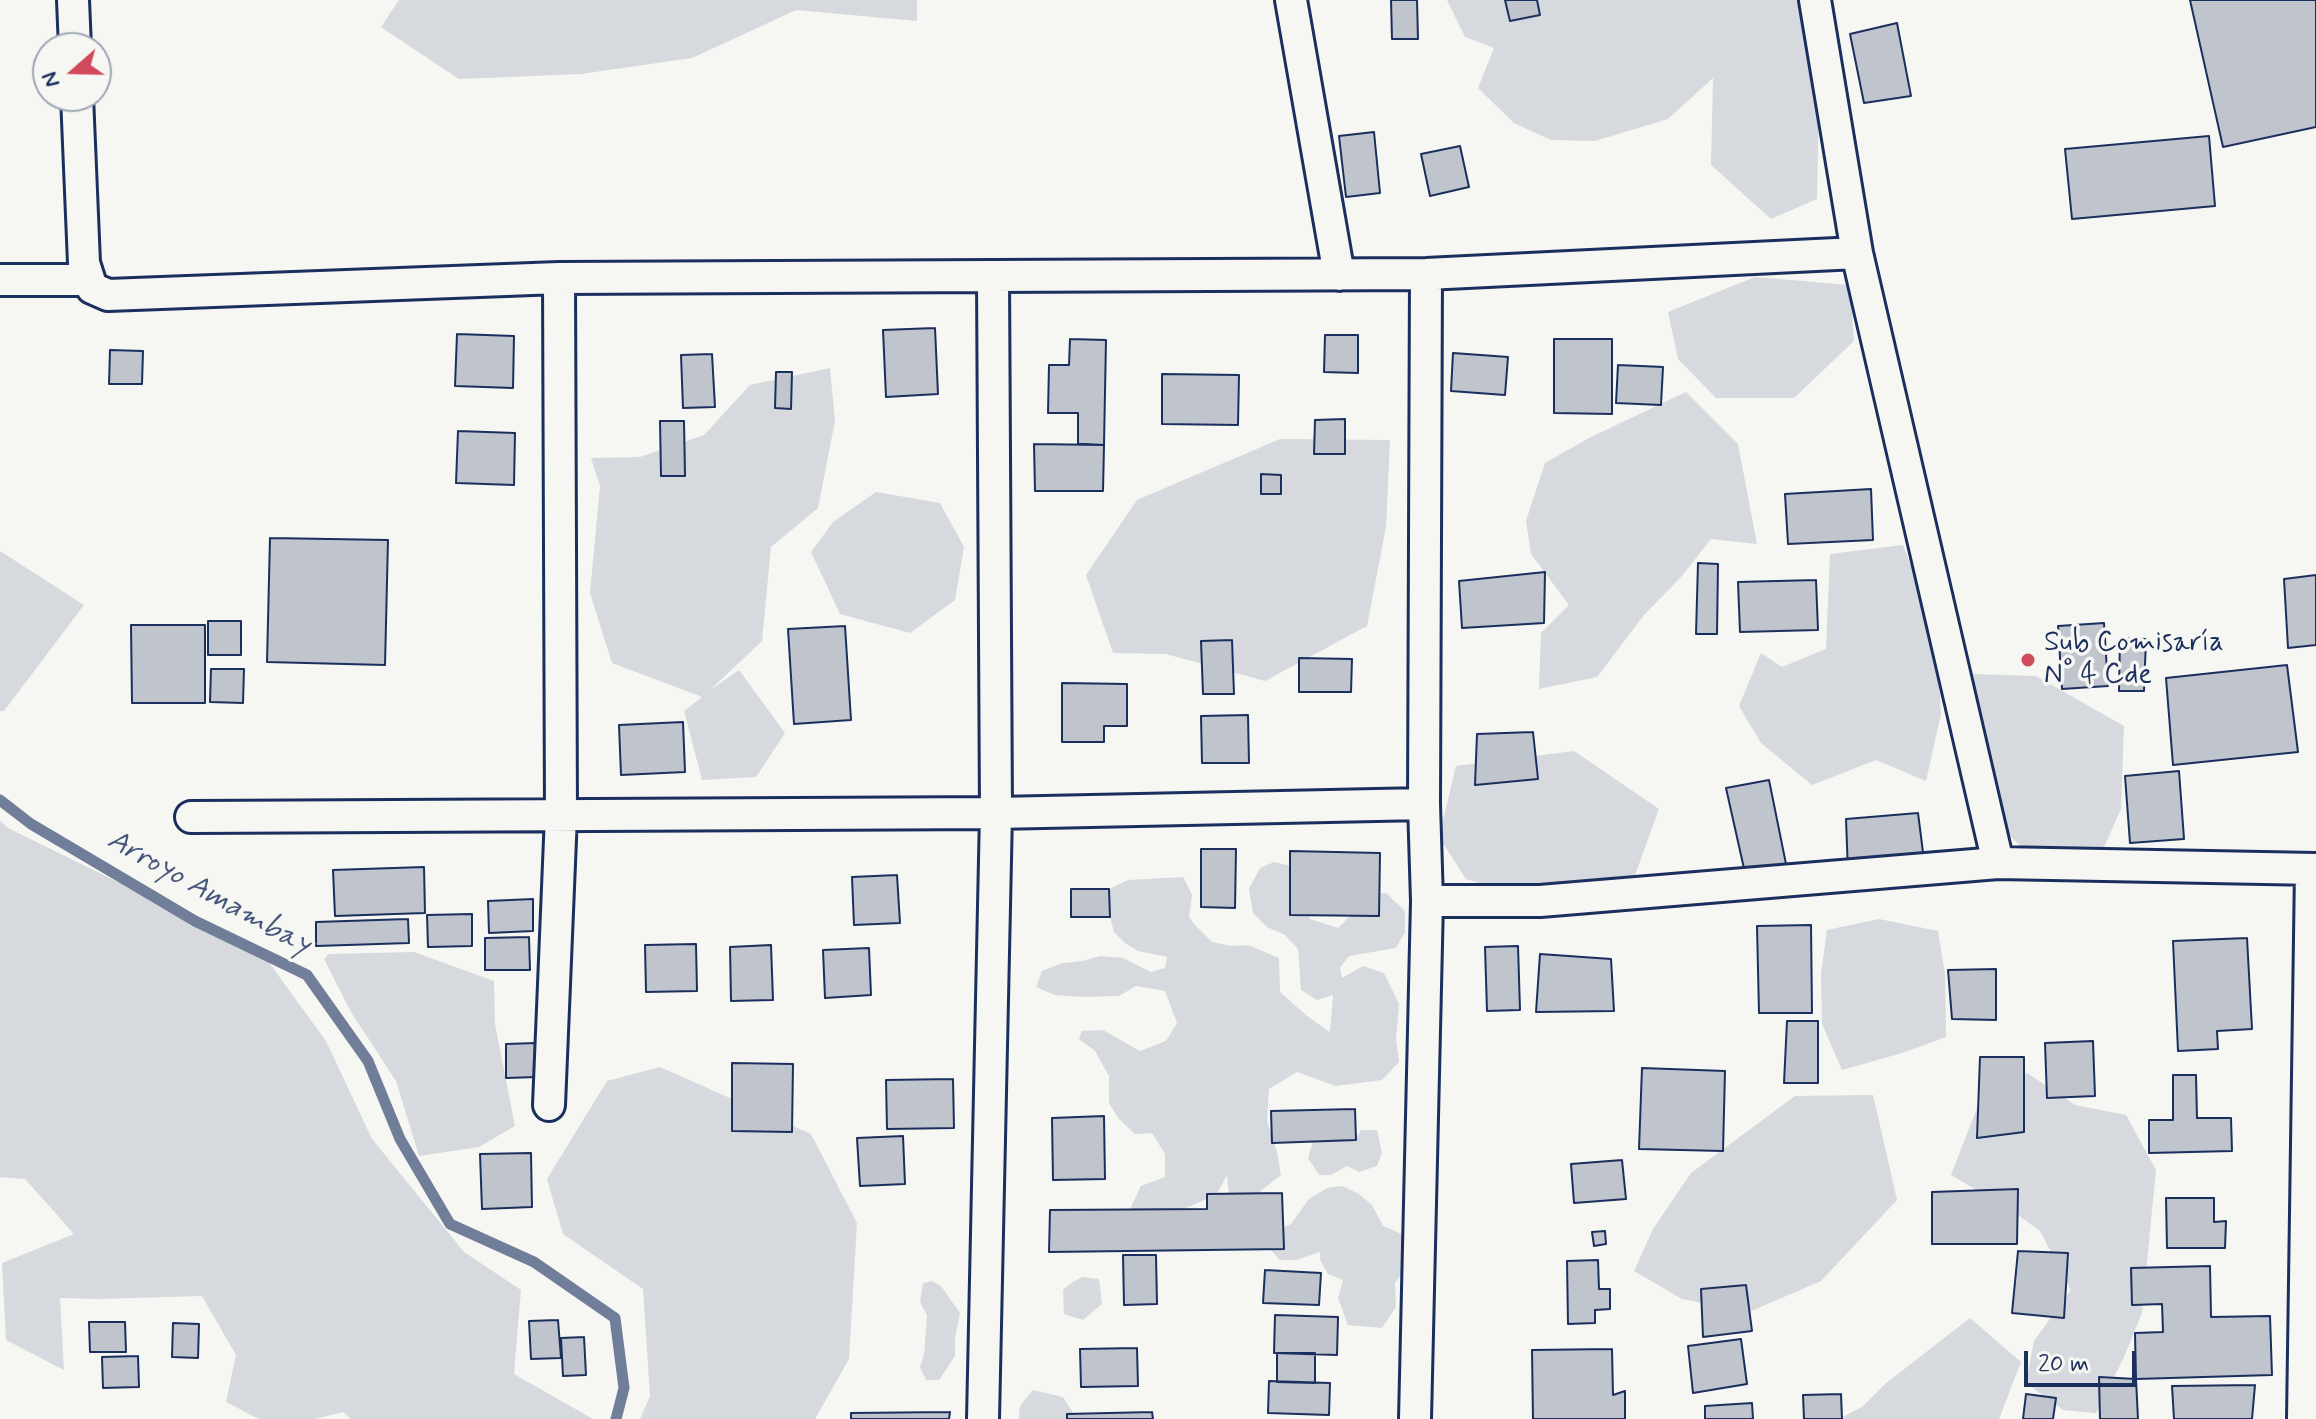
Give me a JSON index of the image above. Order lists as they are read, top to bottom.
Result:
{
  "water": ["Arroyo Amambay"],
  "places": ["Sub Comisaría N° 4 Cde"],
  "scale_bar": "20 m",
  "north": "left"
}
